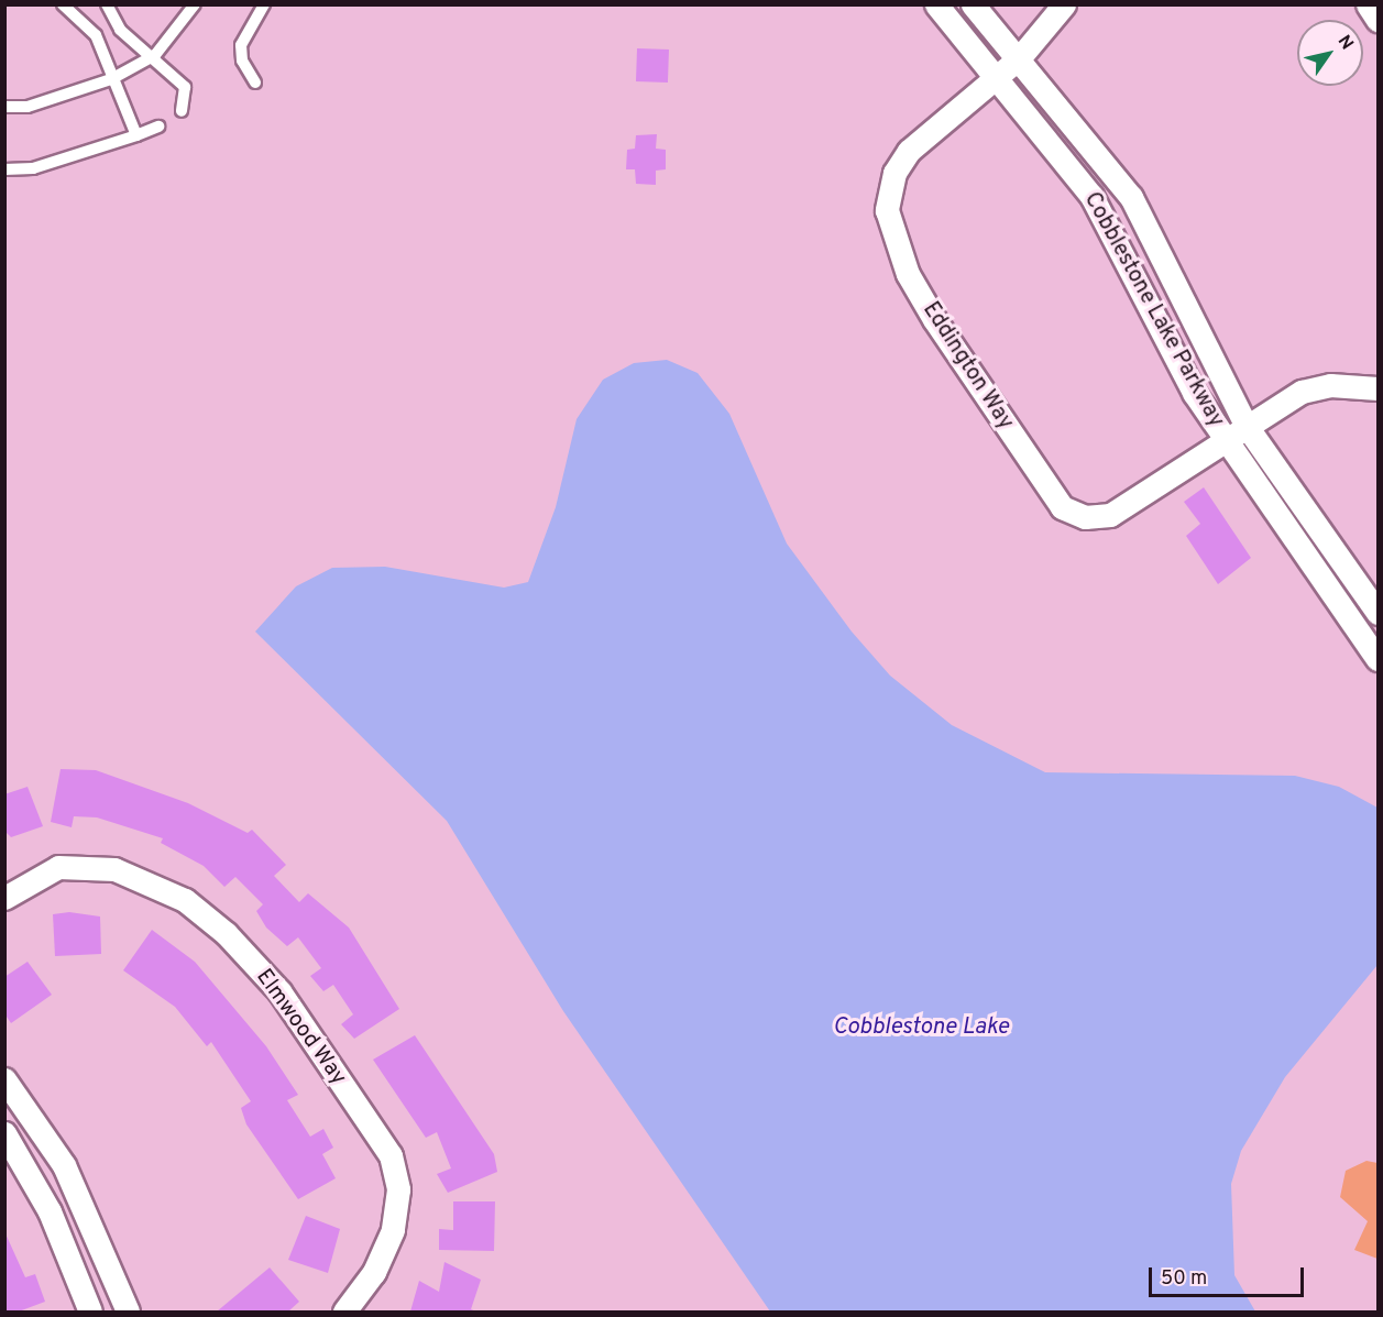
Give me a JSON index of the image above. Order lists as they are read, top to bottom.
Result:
{
  "streets": {
    "street": ["Cobblestone Lake Parkway", "Eddington Way", "Elmwood Way"]
  },
  "crossings": [
    ["Cobblestone Lake Parkway", "Eddington Way"]
  ],
  "water": ["Cobblestone Lake"],
  "scale_bar": "50 m",
  "north": "top right"
}
